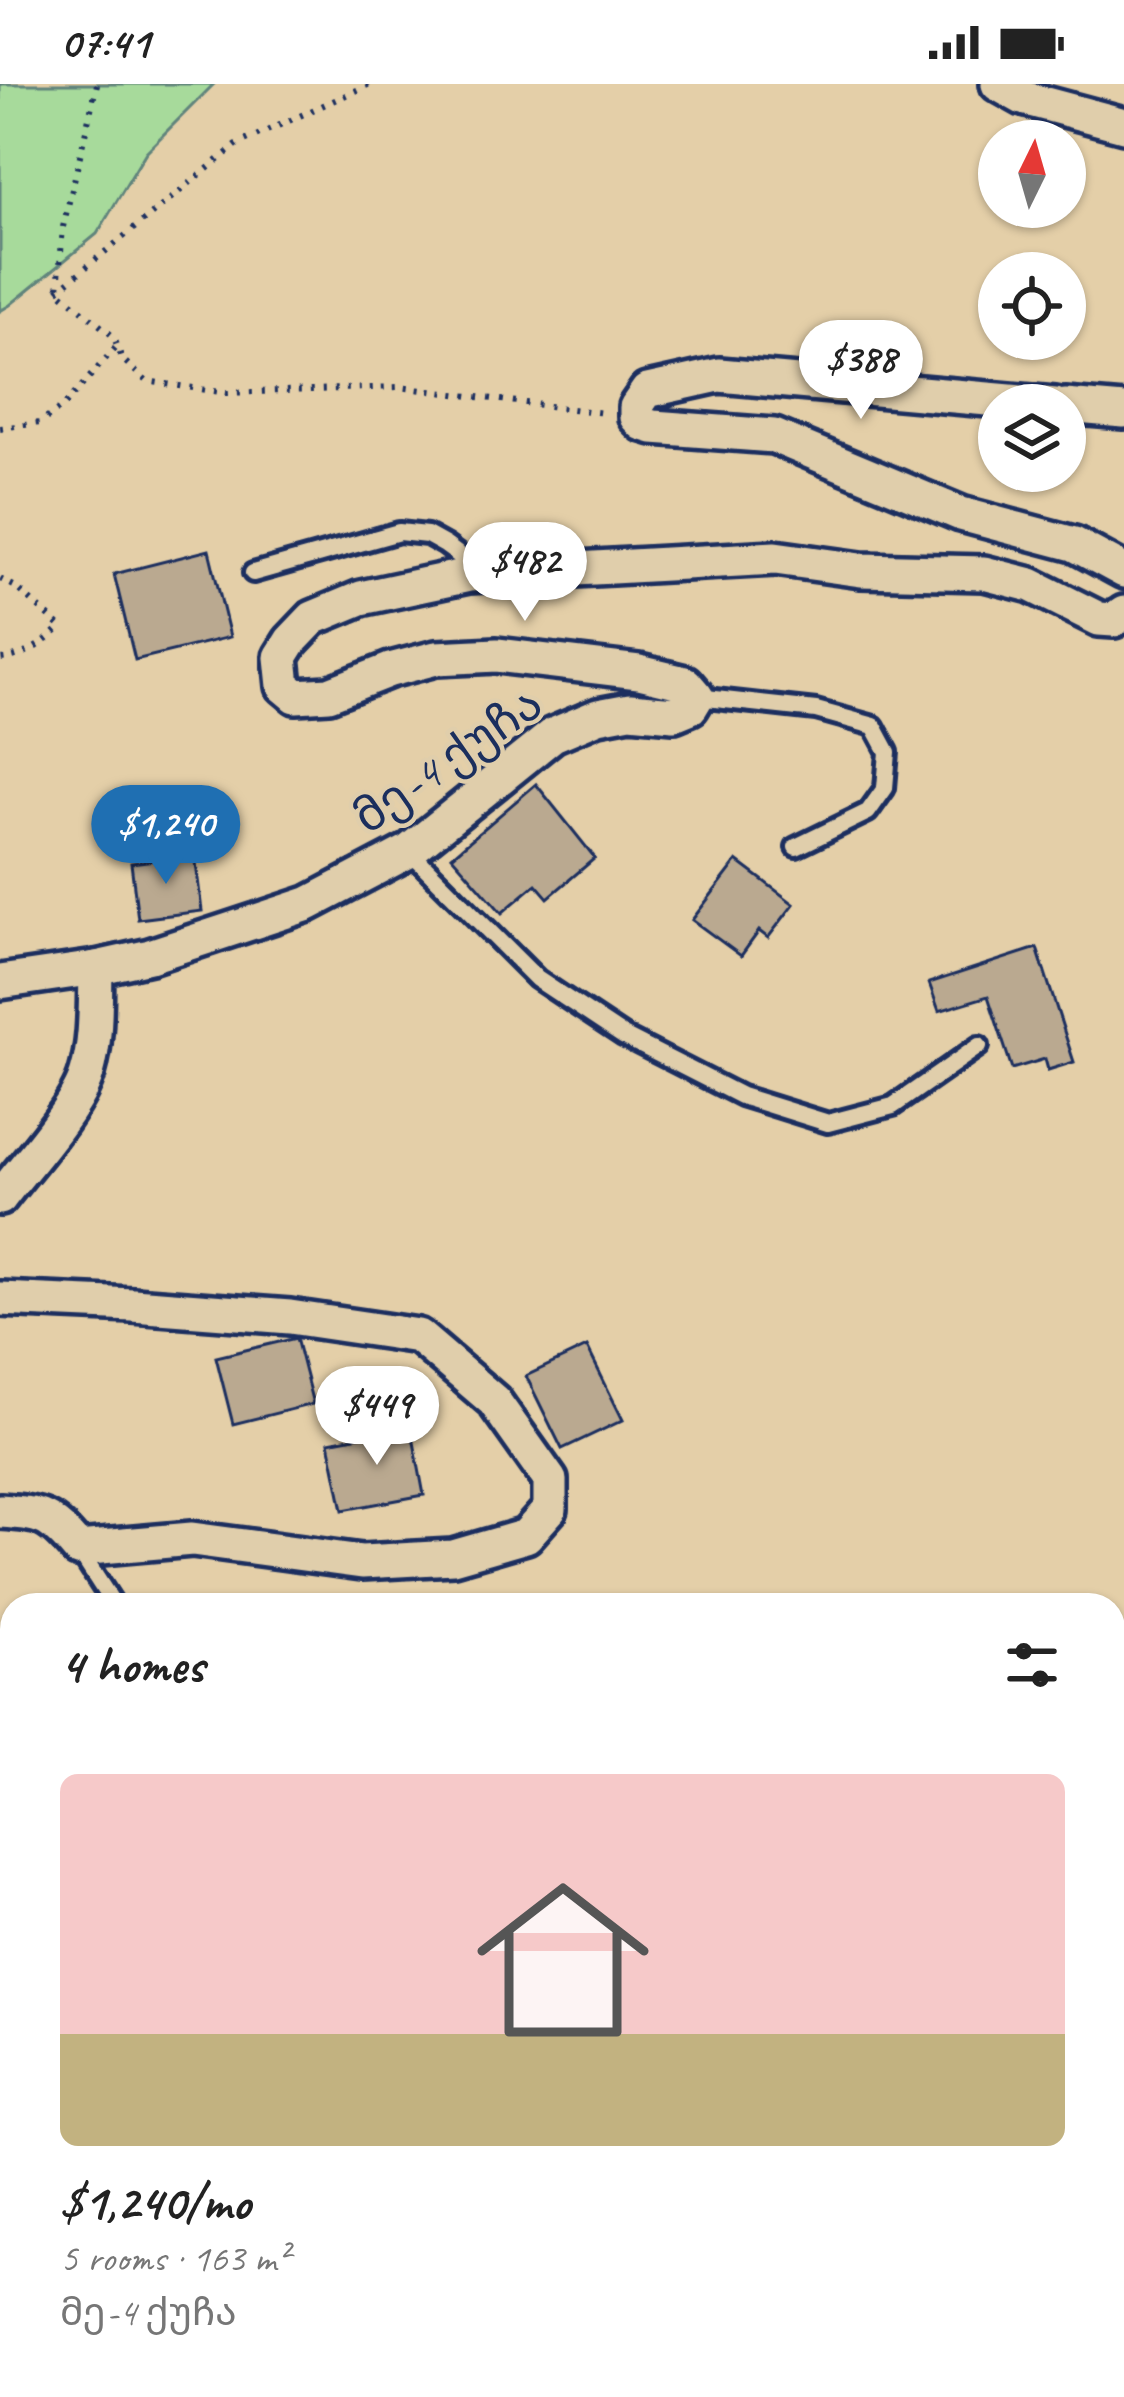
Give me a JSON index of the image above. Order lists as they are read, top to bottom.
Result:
{
  "streets": {
    "street": ["მე-4 ქუჩა"]
  },
  "north": "top",
  "page": {
    "status": "07:41",
    "price": [
      "$388",
      "$482",
      "$1,240",
      "$449"
    ],
    "heading": "4 homes",
    "list": [
      {
        "name": "$1,240/mo",
        "note": "5 rooms · 163 m² · მე-4 ქუჩა"
      }
    ]
  }
}
